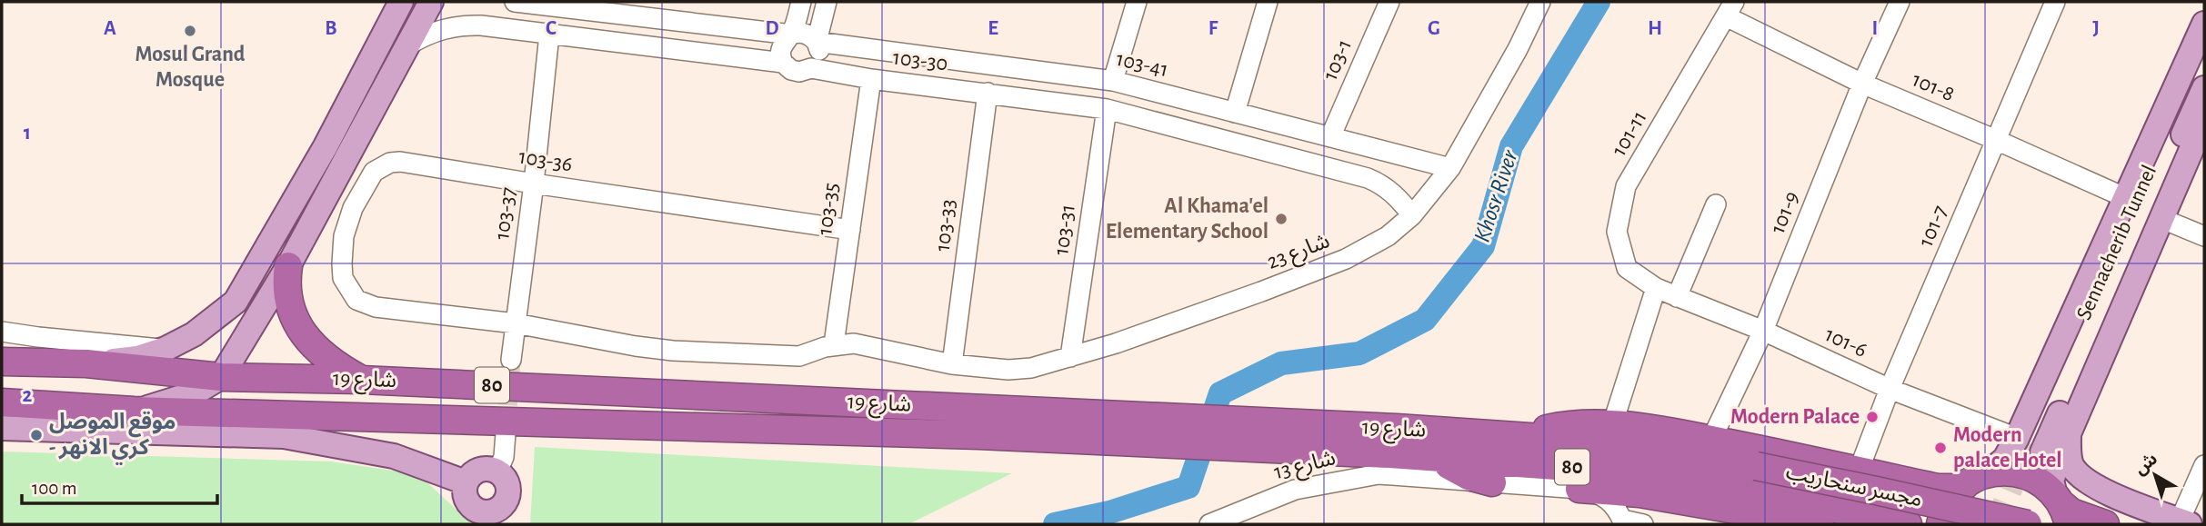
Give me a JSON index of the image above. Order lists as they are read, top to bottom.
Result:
{
  "streets": {
    "highway": ["شارع 19", "80", "مجسر سنحاريب"],
    "main road": ["Sennacherib Tunnel"],
    "street": [
      "103-1",
      "103-30",
      "103-41",
      "101-8",
      "101-11",
      "103-36",
      "103-35",
      "101-9",
      "103-37",
      "103-33",
      "101-7",
      "103-31",
      "شارع 23",
      "101-6",
      "شارع 13"
    ]
  },
  "crossings": [
    ["103-1", "103-41"],
    ["103-30", "103-41"],
    ["103-30", "103-35"],
    ["103-30", "103-37"],
    ["103-30", "103-33"],
    ["103-30", "103-31"],
    ["103-30", "شارع 23"],
    ["103-41", "شارع 23"],
    ["101-8", "101-11"],
    ["101-8", "101-9"],
    ["101-8", "101-7"],
    ["101-11", "101-6"],
    ["103-36", "103-35"],
    ["103-36", "103-37"],
    ["103-35", "شارع 23"],
    ["101-9", "101-6"],
    ["103-33", "شارع 23"],
    ["101-7", "101-6"],
    ["103-31", "شارع 23"],
    ["Sennacherib Tunnel", "101-6"],
    ["شارع 19", "مجسر سنحاريب"]
  ],
  "water": ["Khosr River"],
  "places": [
    "Mosul Grand Mosque",
    "Al Khama'el Elementary School",
    "Modern Palace",
    "موقع الموصل - كري الانهر",
    "Modern palace Hotel"
  ],
  "scale_bar": "100 m",
  "north": "top left",
  "grid": {
    "columns": [
      "A",
      "B",
      "C",
      "D",
      "E",
      "F",
      "G",
      "H",
      "I",
      "J"
    ],
    "rows": ["1", "2"]
  }
}
